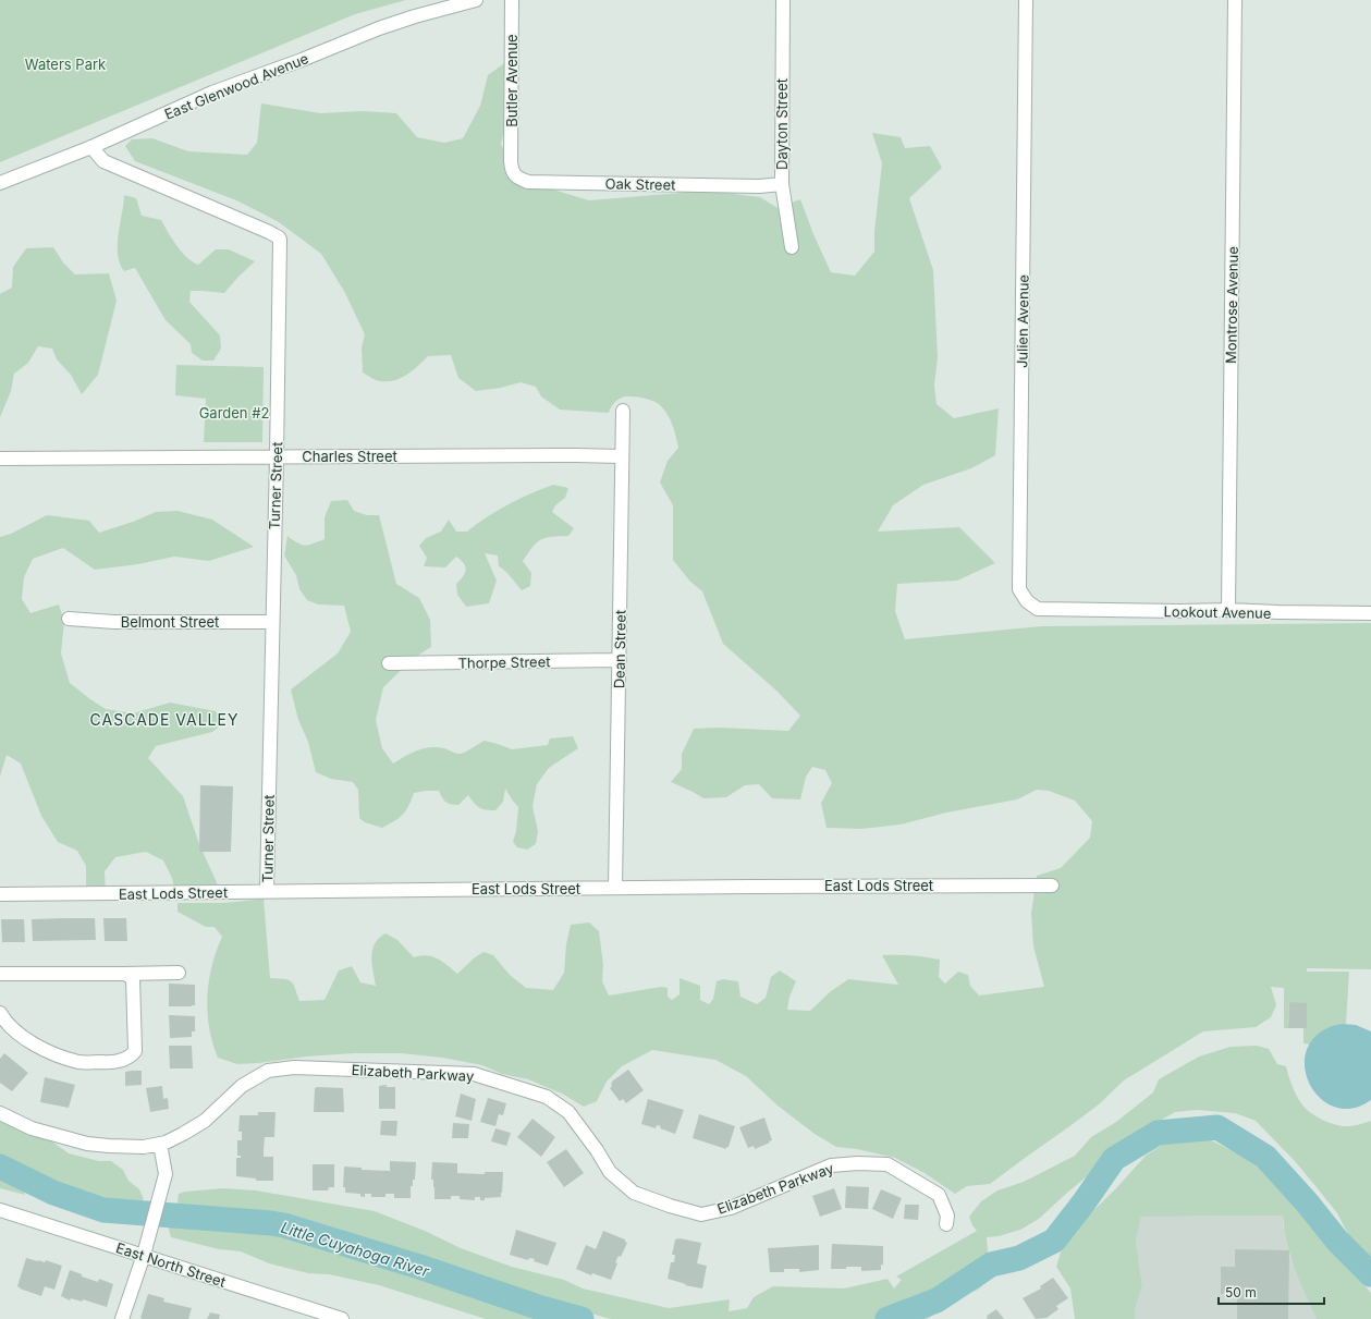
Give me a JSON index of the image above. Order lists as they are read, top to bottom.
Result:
{
  "streets": {
    "street": [
      "Butler Avenue",
      "East Glenwood Avenue",
      "Dayton Street",
      "Oak Street",
      "Montrose Avenue",
      "Julien Avenue",
      "Charles Street",
      "Turner Street",
      "Lookout Avenue",
      "Belmont Street",
      "Dean Street",
      "Thorpe Street",
      "East Lods Street",
      "Elizabeth Parkway",
      "East North Street"
    ]
  },
  "crossings": [
    ["Butler Avenue", "Oak Street"],
    ["East Glenwood Avenue", "Turner Street"],
    ["Dayton Street", "Oak Street"],
    ["Montrose Avenue", "Lookout Avenue"],
    ["Julien Avenue", "Lookout Avenue"],
    ["Charles Street", "Turner Street"],
    ["Charles Street", "Dean Street"],
    ["Turner Street", "Belmont Street"],
    ["Turner Street", "East Lods Street"],
    ["Dean Street", "Thorpe Street"],
    ["Dean Street", "East Lods Street"]
  ],
  "districts": ["CASCADE VALLEY"],
  "water": ["Little Cuyahoga River"],
  "parks": ["Waters Park", "Garden #2"],
  "scale_bar": "50 m"
}
